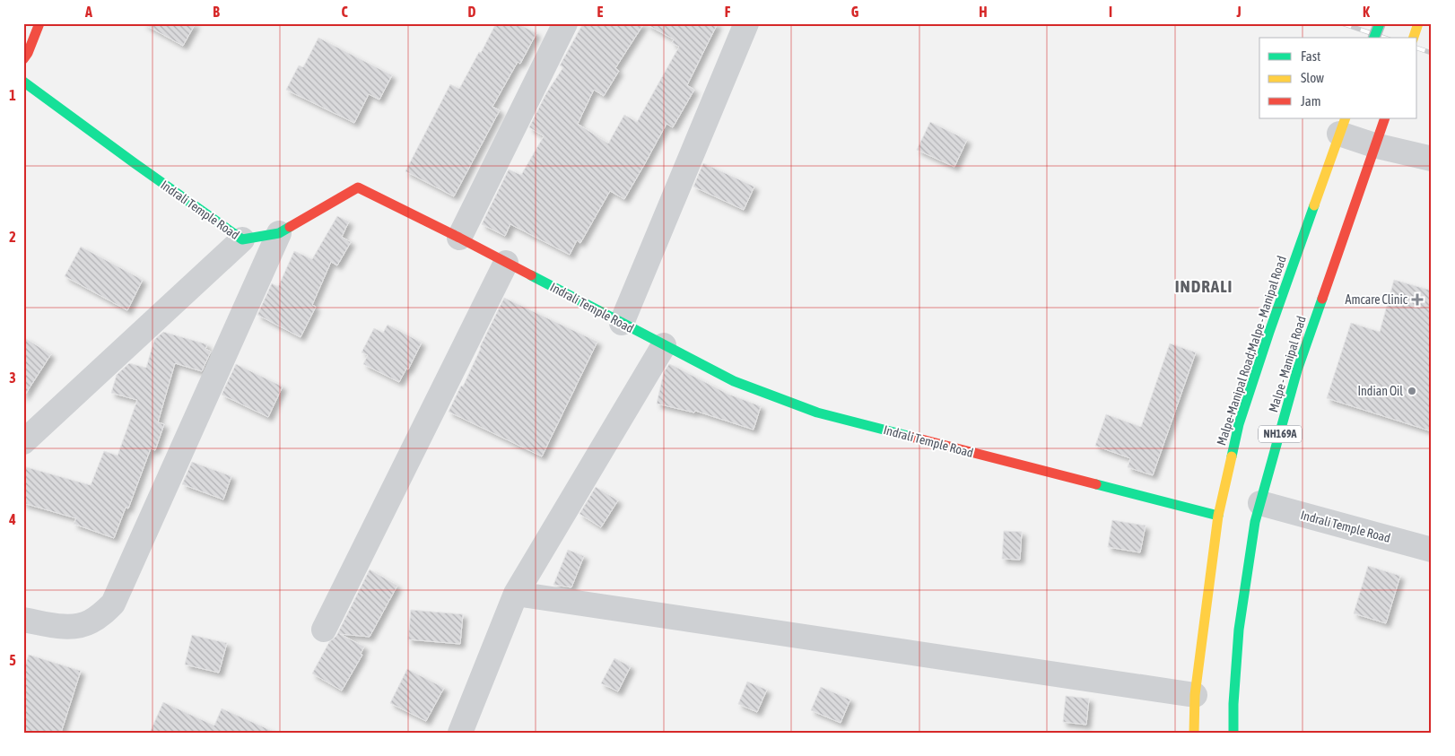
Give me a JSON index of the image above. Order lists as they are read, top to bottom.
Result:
{
  "streets": {
    "main road": [
      "Indrali Temple Road",
      "Malpe-Manipal Road;Malpe - Manipal Road",
      "Malpe - Manipal Road",
      "NH169A"
    ]
  },
  "crossings": [
    ["Indrali Temple Road", "Malpe-Manipal Road;Malpe - Manipal Road"],
    ["Indrali Temple Road", "Malpe - Manipal Road"]
  ],
  "districts": ["INDRALI"],
  "places": {
    "health": ["Amcare Clinic"],
    "other": ["Indian Oil"]
  },
  "legend": ["Fast", "Slow", "Jam"],
  "grid": {
    "columns": [
      "A",
      "B",
      "C",
      "D",
      "E",
      "F",
      "G",
      "H",
      "I",
      "J",
      "K"
    ],
    "rows": [
      "1",
      "2",
      "3",
      "4",
      "5"
    ]
  }
}
